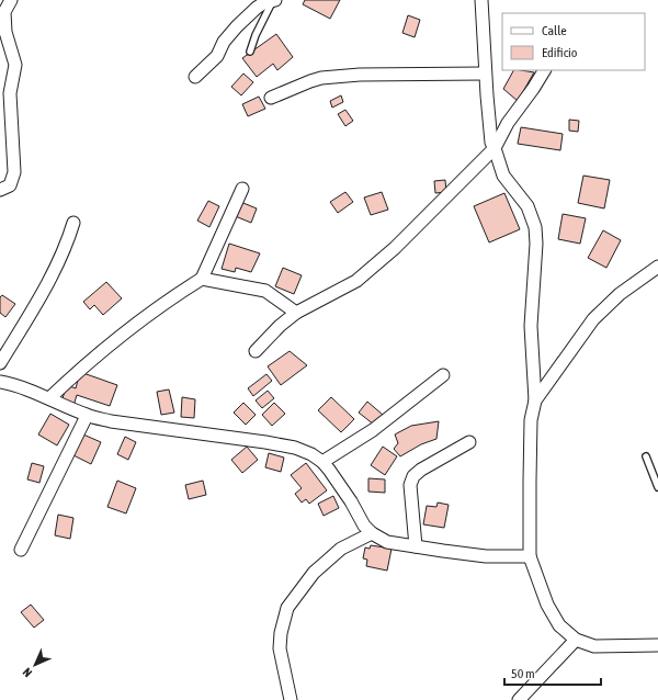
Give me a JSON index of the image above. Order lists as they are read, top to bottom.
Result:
{
  "legend": ["Calle", "Edificio"],
  "scale_bar": "50 m",
  "north": "bottom left"
}
